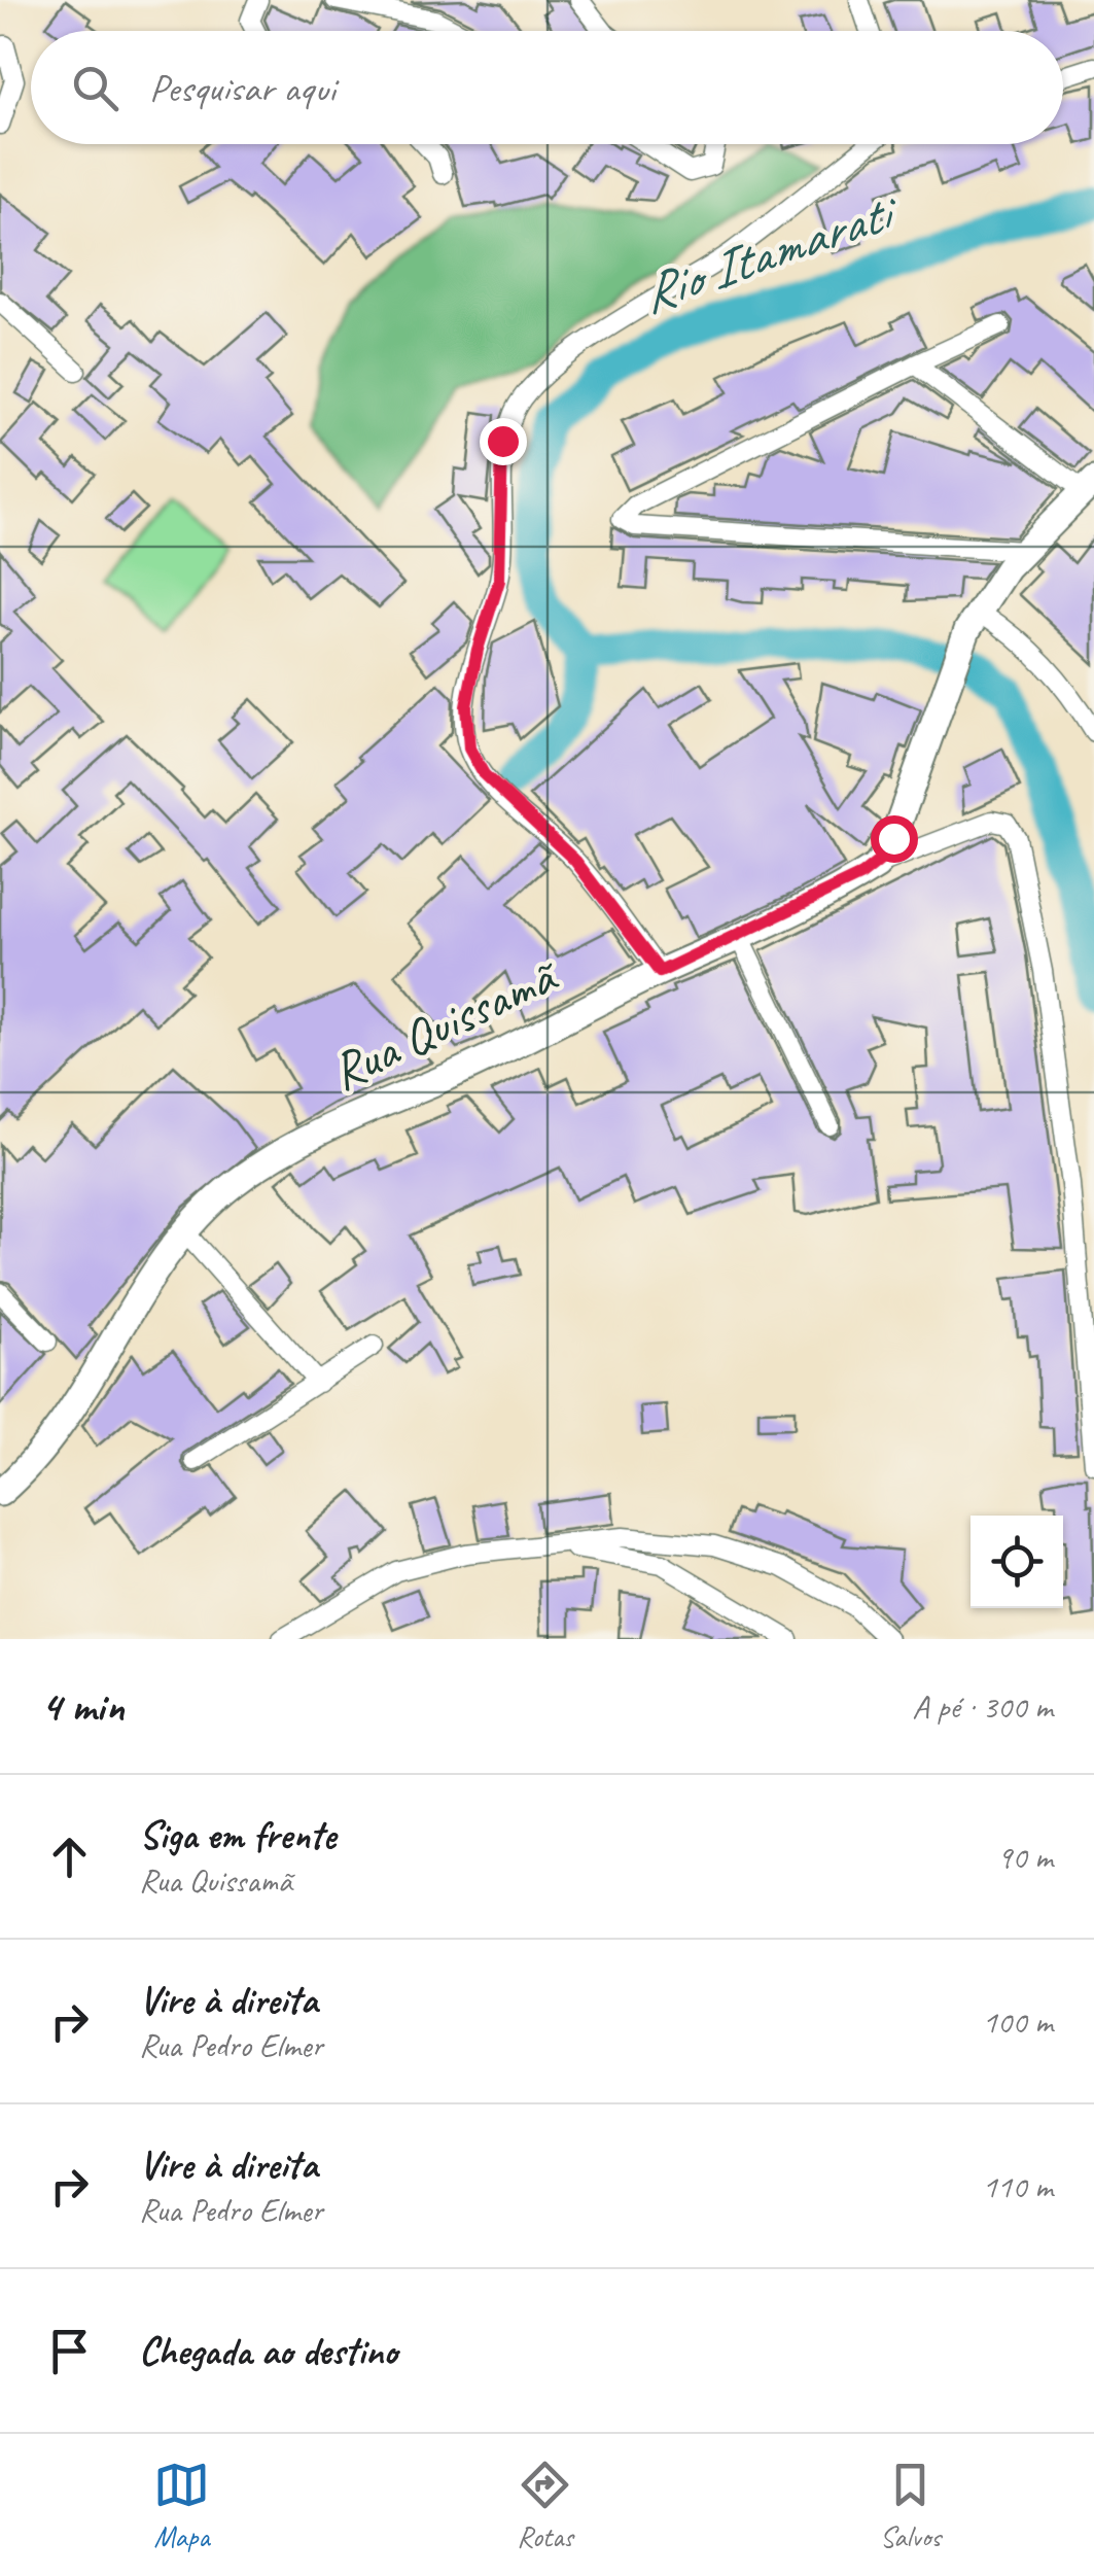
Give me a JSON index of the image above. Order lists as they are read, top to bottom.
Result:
{
  "streets": {
    "street": ["Rua Quissamã"]
  },
  "water": ["Rio Itamarati"],
  "page": {
    "search": "Pesquisar aqui",
    "heading": ["4 min", "A pé · 300 m"],
    "list": [
      ["Siga em frente", "Rua Quissamã", "90 m"],
      ["Vire à direita", "Rua Pedro Elmer", "100 m"],
      ["Vire à direita", "Rua Pedro Elmer", "110 m"],
      "Chegada ao destino"
    ],
    "nav": ["Mapa", "Rotas", "Salvos"]
  }
}
